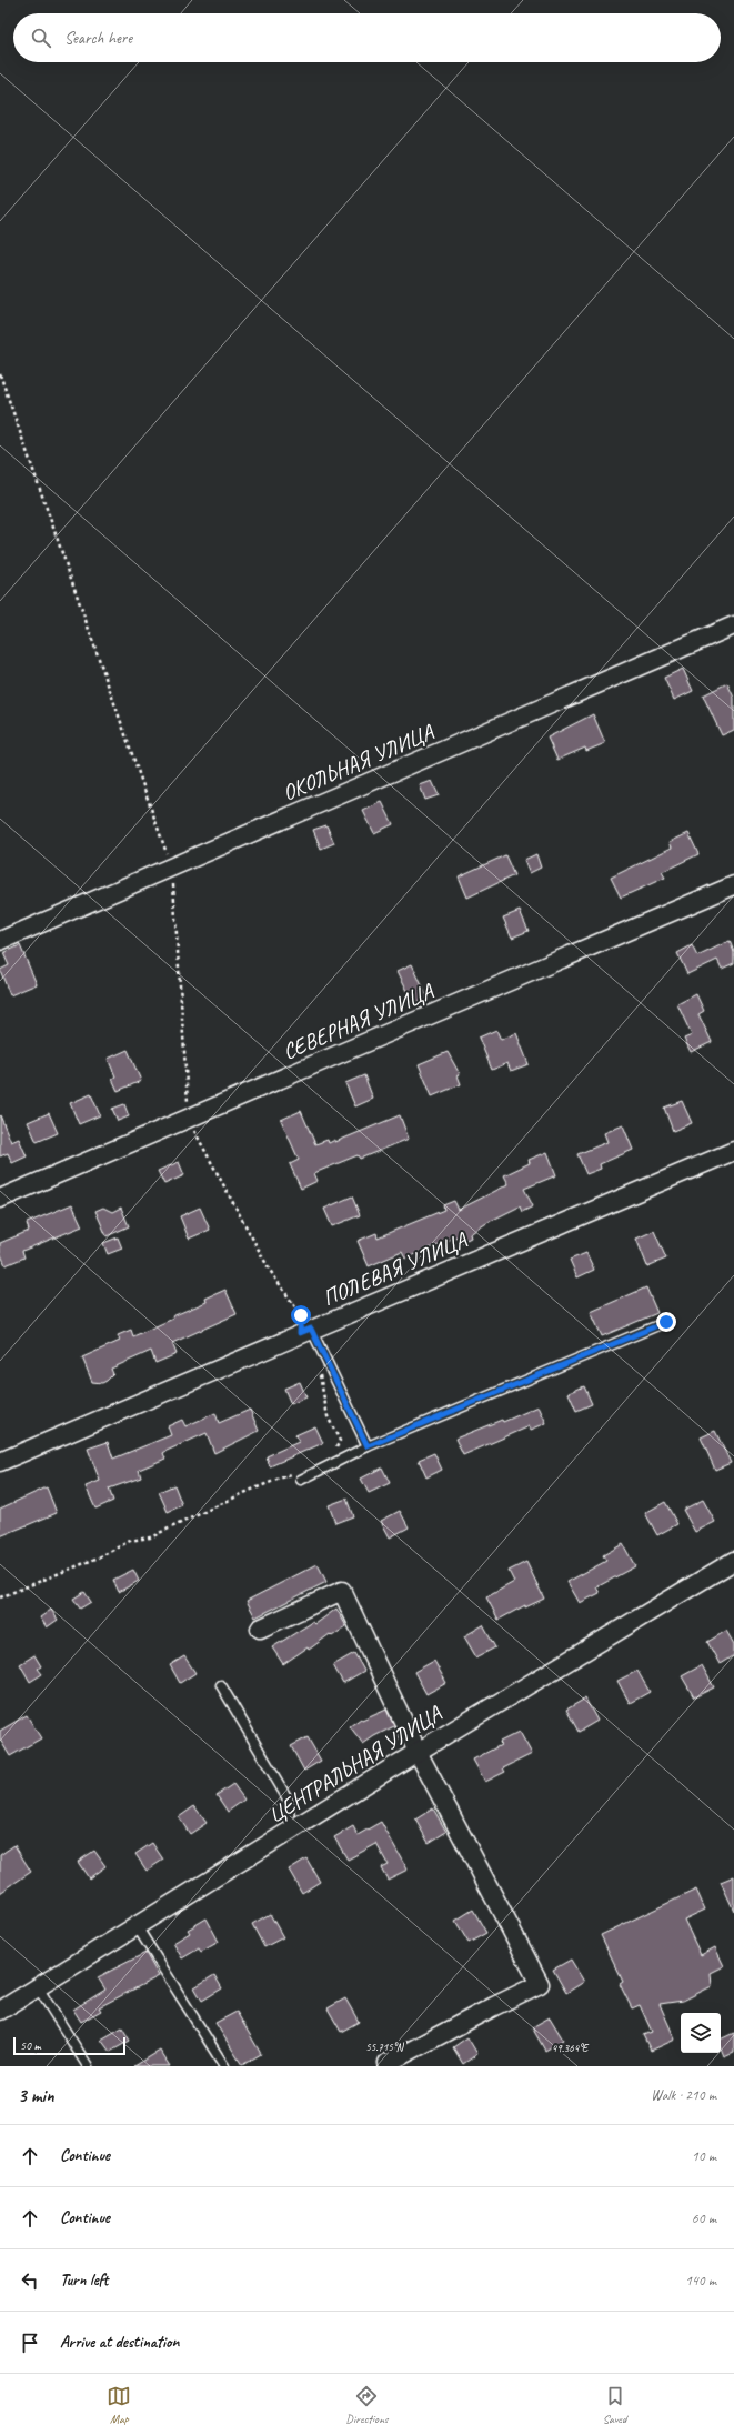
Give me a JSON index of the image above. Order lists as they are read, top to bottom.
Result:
{
  "streets": {
    "street": [
      "ОКОЛЬНАЯ УЛИЦА",
      "СЕВЕРНАЯ УЛИЦА",
      "ПОЛЕВАЯ УЛИЦА",
      "ЦЕНТРАЛЬНАЯ УЛИЦА"
    ]
  },
  "scale_bar": "50 m",
  "page": {
    "search": "Search here",
    "scale": "50 m",
    "heading": ["3 min", "Walk · 210 m"],
    "list": [
      ["Continue", "10 m"],
      ["Continue", "60 m"],
      ["Turn left", "140 m"],
      "Arrive at destination"
    ],
    "nav": ["Map", "Directions", "Saved"]
  },
  "coordinates": ["55.715°N", "49.364°E"]
}
